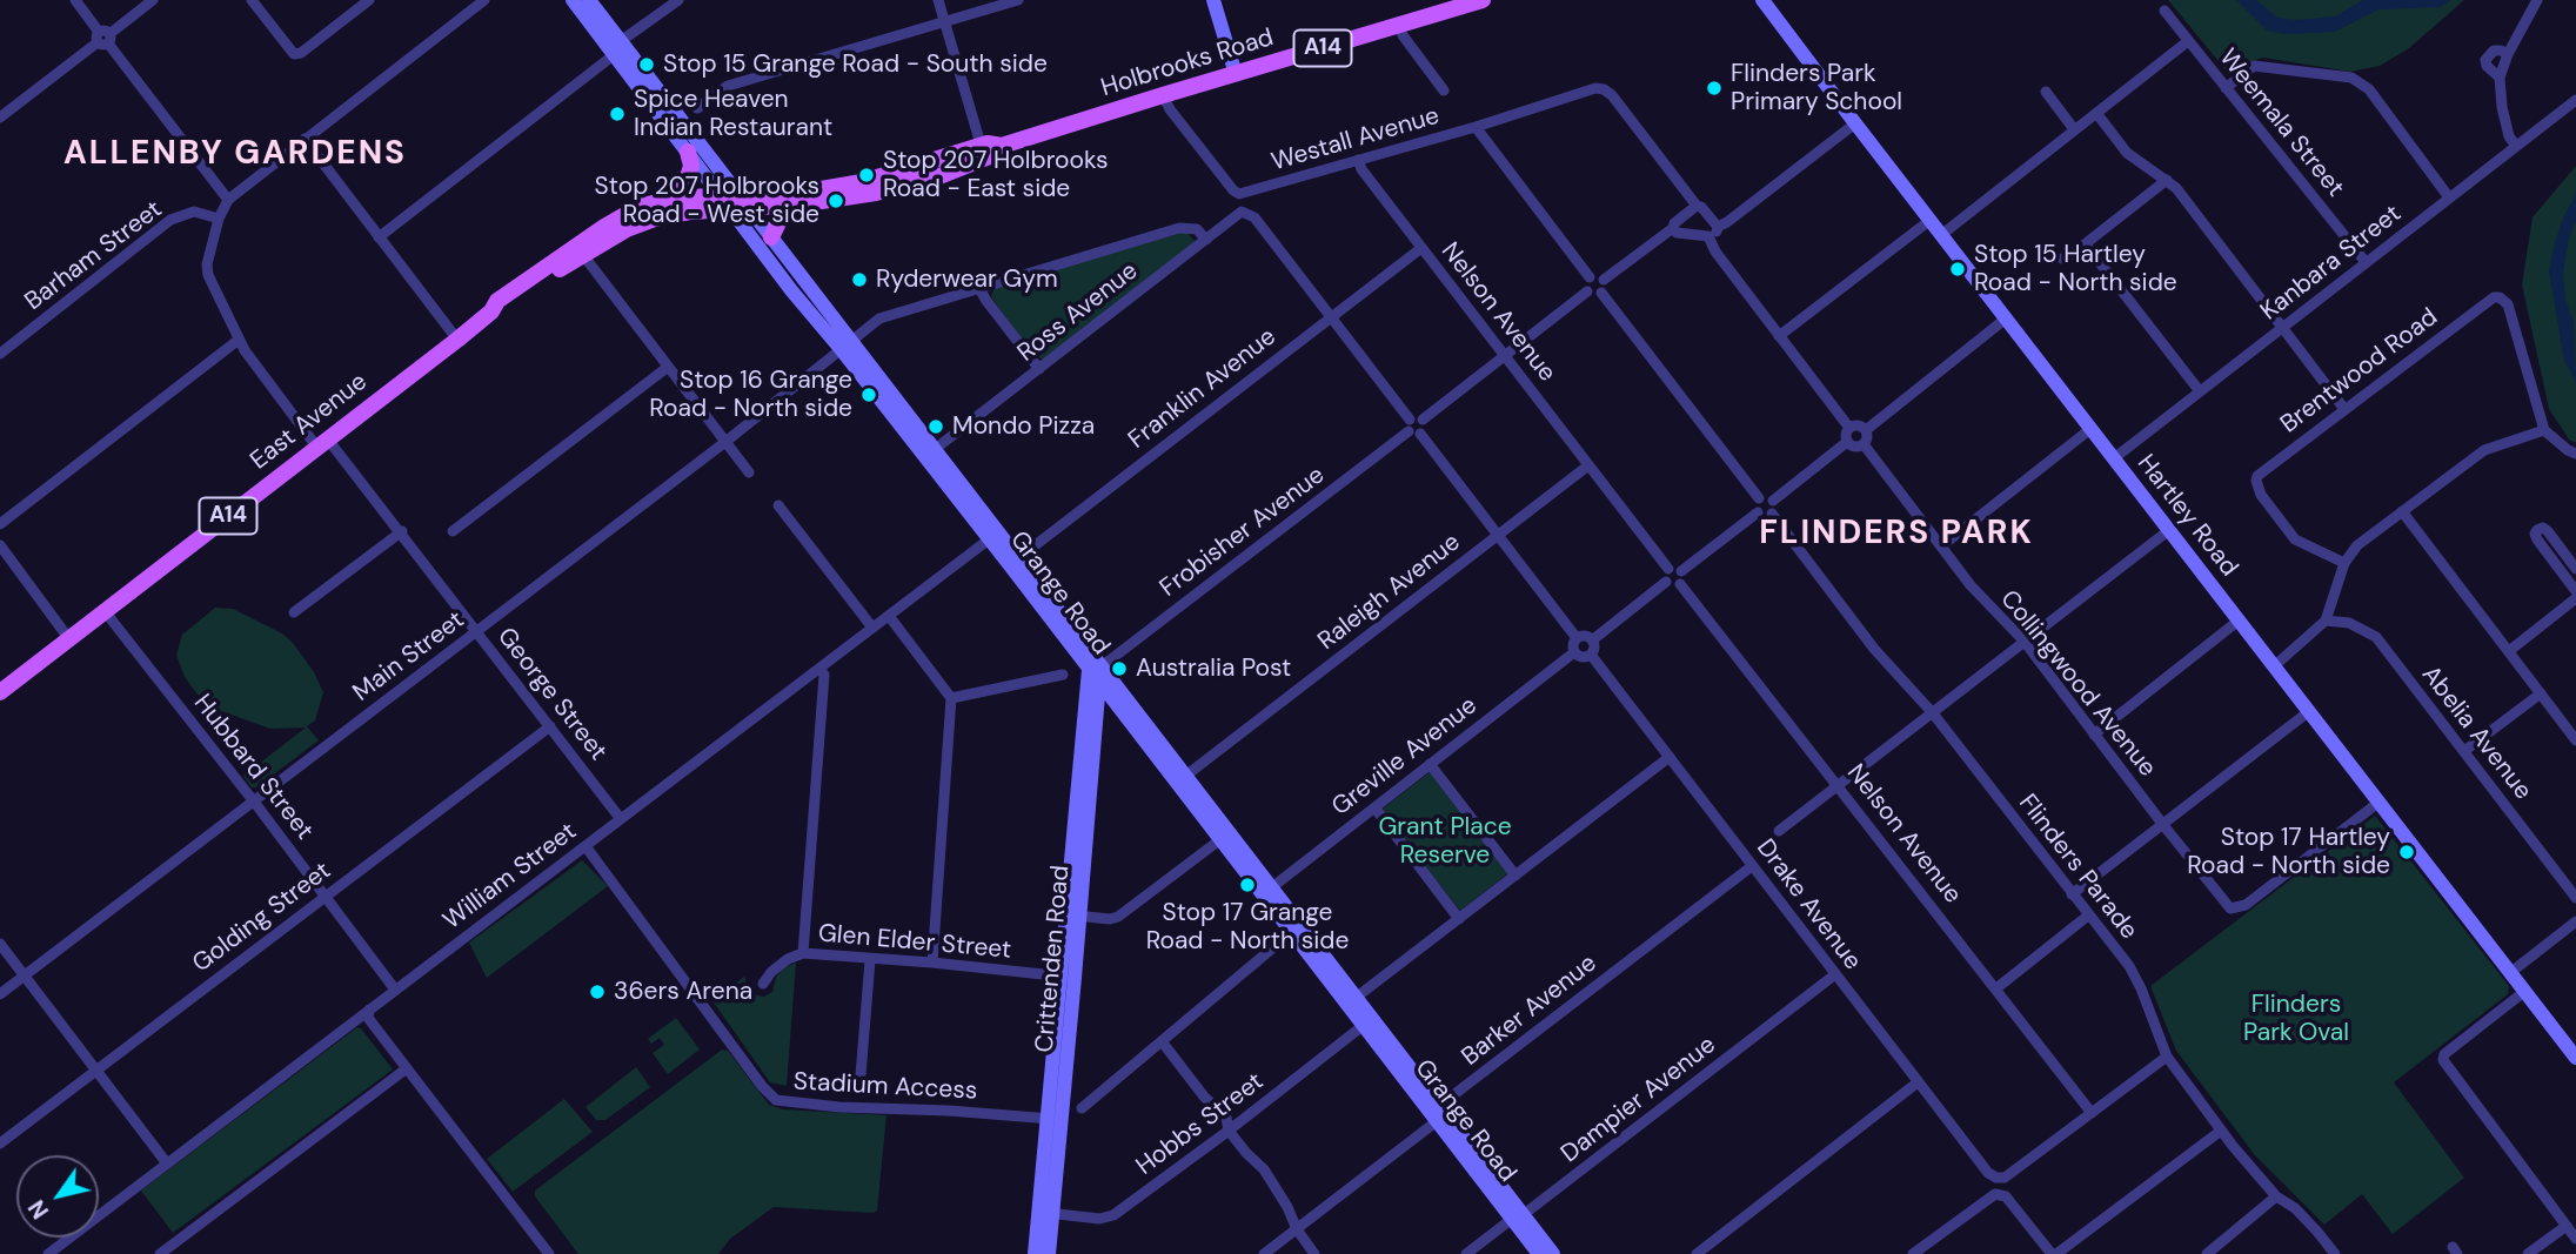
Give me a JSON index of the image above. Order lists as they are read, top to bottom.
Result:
{
  "streets": {
    "main road": [
      "A14",
      "Holbrooks Road",
      "East Avenue",
      "Hartley Road",
      "Grange Road",
      "Crittenden Road"
    ],
    "street": [
      "Weemala Street",
      "Westall Avenue",
      "Barham Street",
      "Kanbara Street",
      "Ross Avenue",
      "Nelson Avenue",
      "Brentwood Road",
      "Franklin Avenue",
      "Frobisher Avenue",
      "Raleigh Avenue",
      "Main Street",
      "Collingwood Avenue",
      "George Street",
      "Abelia Avenue",
      "Greville Avenue",
      "Hubbard Street",
      "Flinders Parade",
      "William Street",
      "Drake Avenue",
      "Golding Street",
      "Glen Elder Street",
      "Barker Avenue",
      "Stadium Access",
      "Dampier Avenue",
      "Hobbs Street"
    ]
  },
  "crossings": [
    ["Holbrooks Road", "Westall Avenue"],
    ["Holbrooks Road", "East Avenue"],
    ["Holbrooks Road", "Grange Road"],
    ["Weemala Street", "Kanbara Street"],
    ["Westall Avenue", "Nelson Avenue"],
    ["Barham Street", "George Street"],
    ["Kanbara Street", "Hartley Road"],
    ["Ross Avenue", "Franklin Avenue"],
    ["Ross Avenue", "Grange Road"],
    ["Ross Avenue", "Main Street"],
    ["Nelson Avenue", "Franklin Avenue"],
    ["Nelson Avenue", "Raleigh Avenue"],
    ["Nelson Avenue", "Drake Avenue"],
    ["Franklin Avenue", "Grange Road"],
    ["East Avenue", "Grange Road"],
    ["East Avenue", "George Street"],
    ["East Avenue", "Hubbard Street"],
    ["Hartley Road", "Collingwood Avenue"],
    ["Frobisher Avenue", "Grange Road"],
    ["Frobisher Avenue", "Crittenden Road"],
    ["Raleigh Avenue", "Grange Road"],
    ["Grange Road", "Main Street"],
    ["Grange Road", "Greville Avenue"],
    ["Grange Road", "William Street"],
    ["Grange Road", "Crittenden Road"],
    ["Grange Road", "Barker Avenue"],
    ["Grange Road", "Dampier Avenue"],
    ["Grange Road", "Hobbs Street"],
    ["Main Street", "George Street"],
    ["Main Street", "Hubbard Street"],
    ["George Street", "William Street"],
    ["George Street", "Golding Street"],
    ["Greville Avenue", "Drake Avenue"],
    ["Hubbard Street", "William Street"],
    ["Hubbard Street", "Golding Street"],
    ["William Street", "Stadium Access"],
    ["Drake Avenue", "Barker Avenue"],
    ["Drake Avenue", "Dampier Avenue"],
    ["Glen Elder Street", "Crittenden Road"],
    ["Crittenden Road", "Stadium Access"],
    ["Crittenden Road", "Hobbs Street"]
  ],
  "districts": ["ALLENBY GARDENS", "FLINDERS PARK"],
  "parks": ["Grant Place Reserve", "Flinders Park Oval"],
  "places": [
    "Stop 15 Grange Road - South side",
    "Flinders Park Primary School",
    "Spice Heaven Indian Restaurant",
    "Stop 207 Holbrooks Road - East side",
    "Stop 207 Holbrooks Road - West side",
    "Stop 15 Hartley Road - North side",
    "Ryderwear Gym",
    "Stop 16 Grange Road - North side",
    "Mondo Pizza",
    "Australia Post",
    "Stop 17 Hartley Road - North side",
    "Stop 17 Grange Road - North side",
    "36ers Arena"
  ],
  "north": "bottom left"
}
